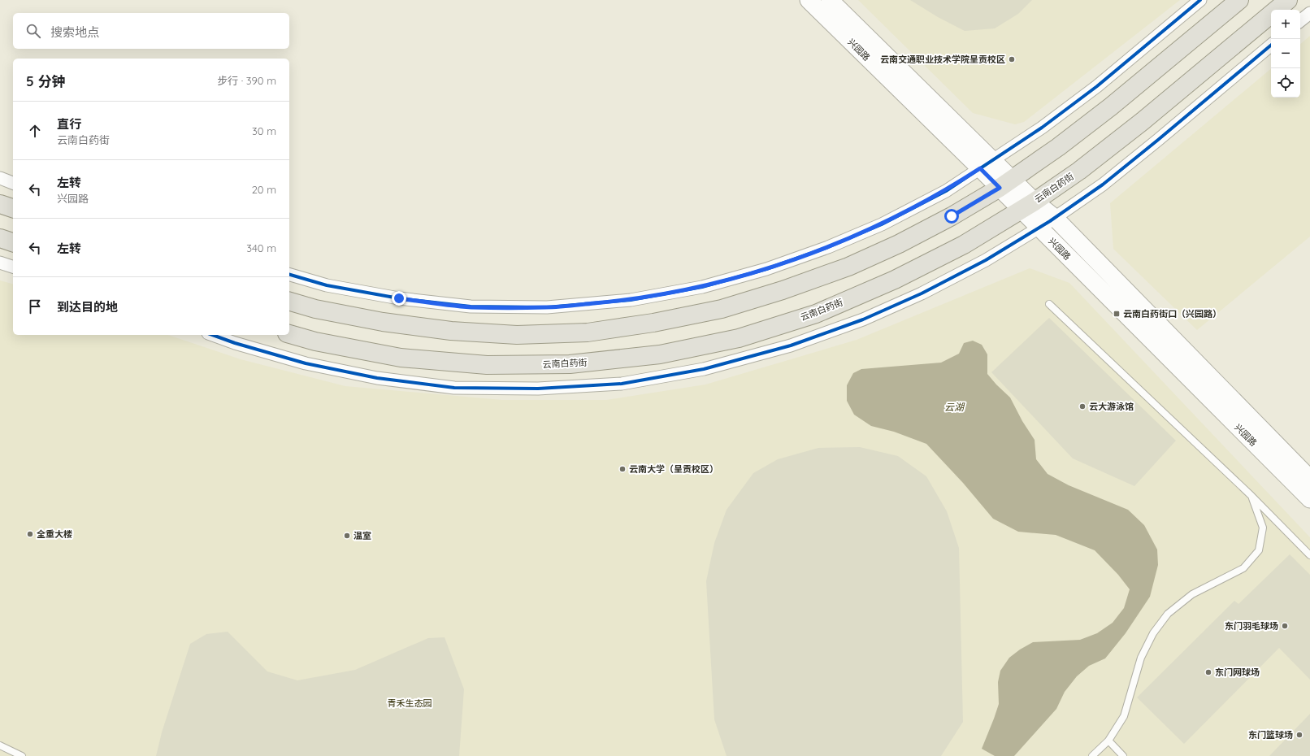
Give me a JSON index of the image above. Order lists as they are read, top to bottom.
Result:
{
  "streets": {
    "main road": ["兴园路", "云南白药街"]
  },
  "crossings": [
    ["兴园路", "云南白药街"]
  ],
  "water": ["云湖"],
  "parks": ["青禾生态园"],
  "places": {
    "other": [
      "云南交通职业技术学院呈贡校区",
      "云大游泳馆",
      "云南大学（呈贡校区）",
      "全重大楼",
      "温室",
      "东门羽毛球场",
      "东门网球场",
      "东门篮球场"
    ],
    "transit": ["云南白药街口（兴园路）"]
  },
  "page": {
    "map_buttons": ["+", "−"],
    "search": "搜索地点",
    "heading": ["5 分钟", "步行 · 390 m"],
    "list": [
      ["直行", "云南白药街", "30 m"],
      ["左转", "兴园路", "20 m"],
      ["左转", "340 m"],
      "到达目的地"
    ]
  }
}
